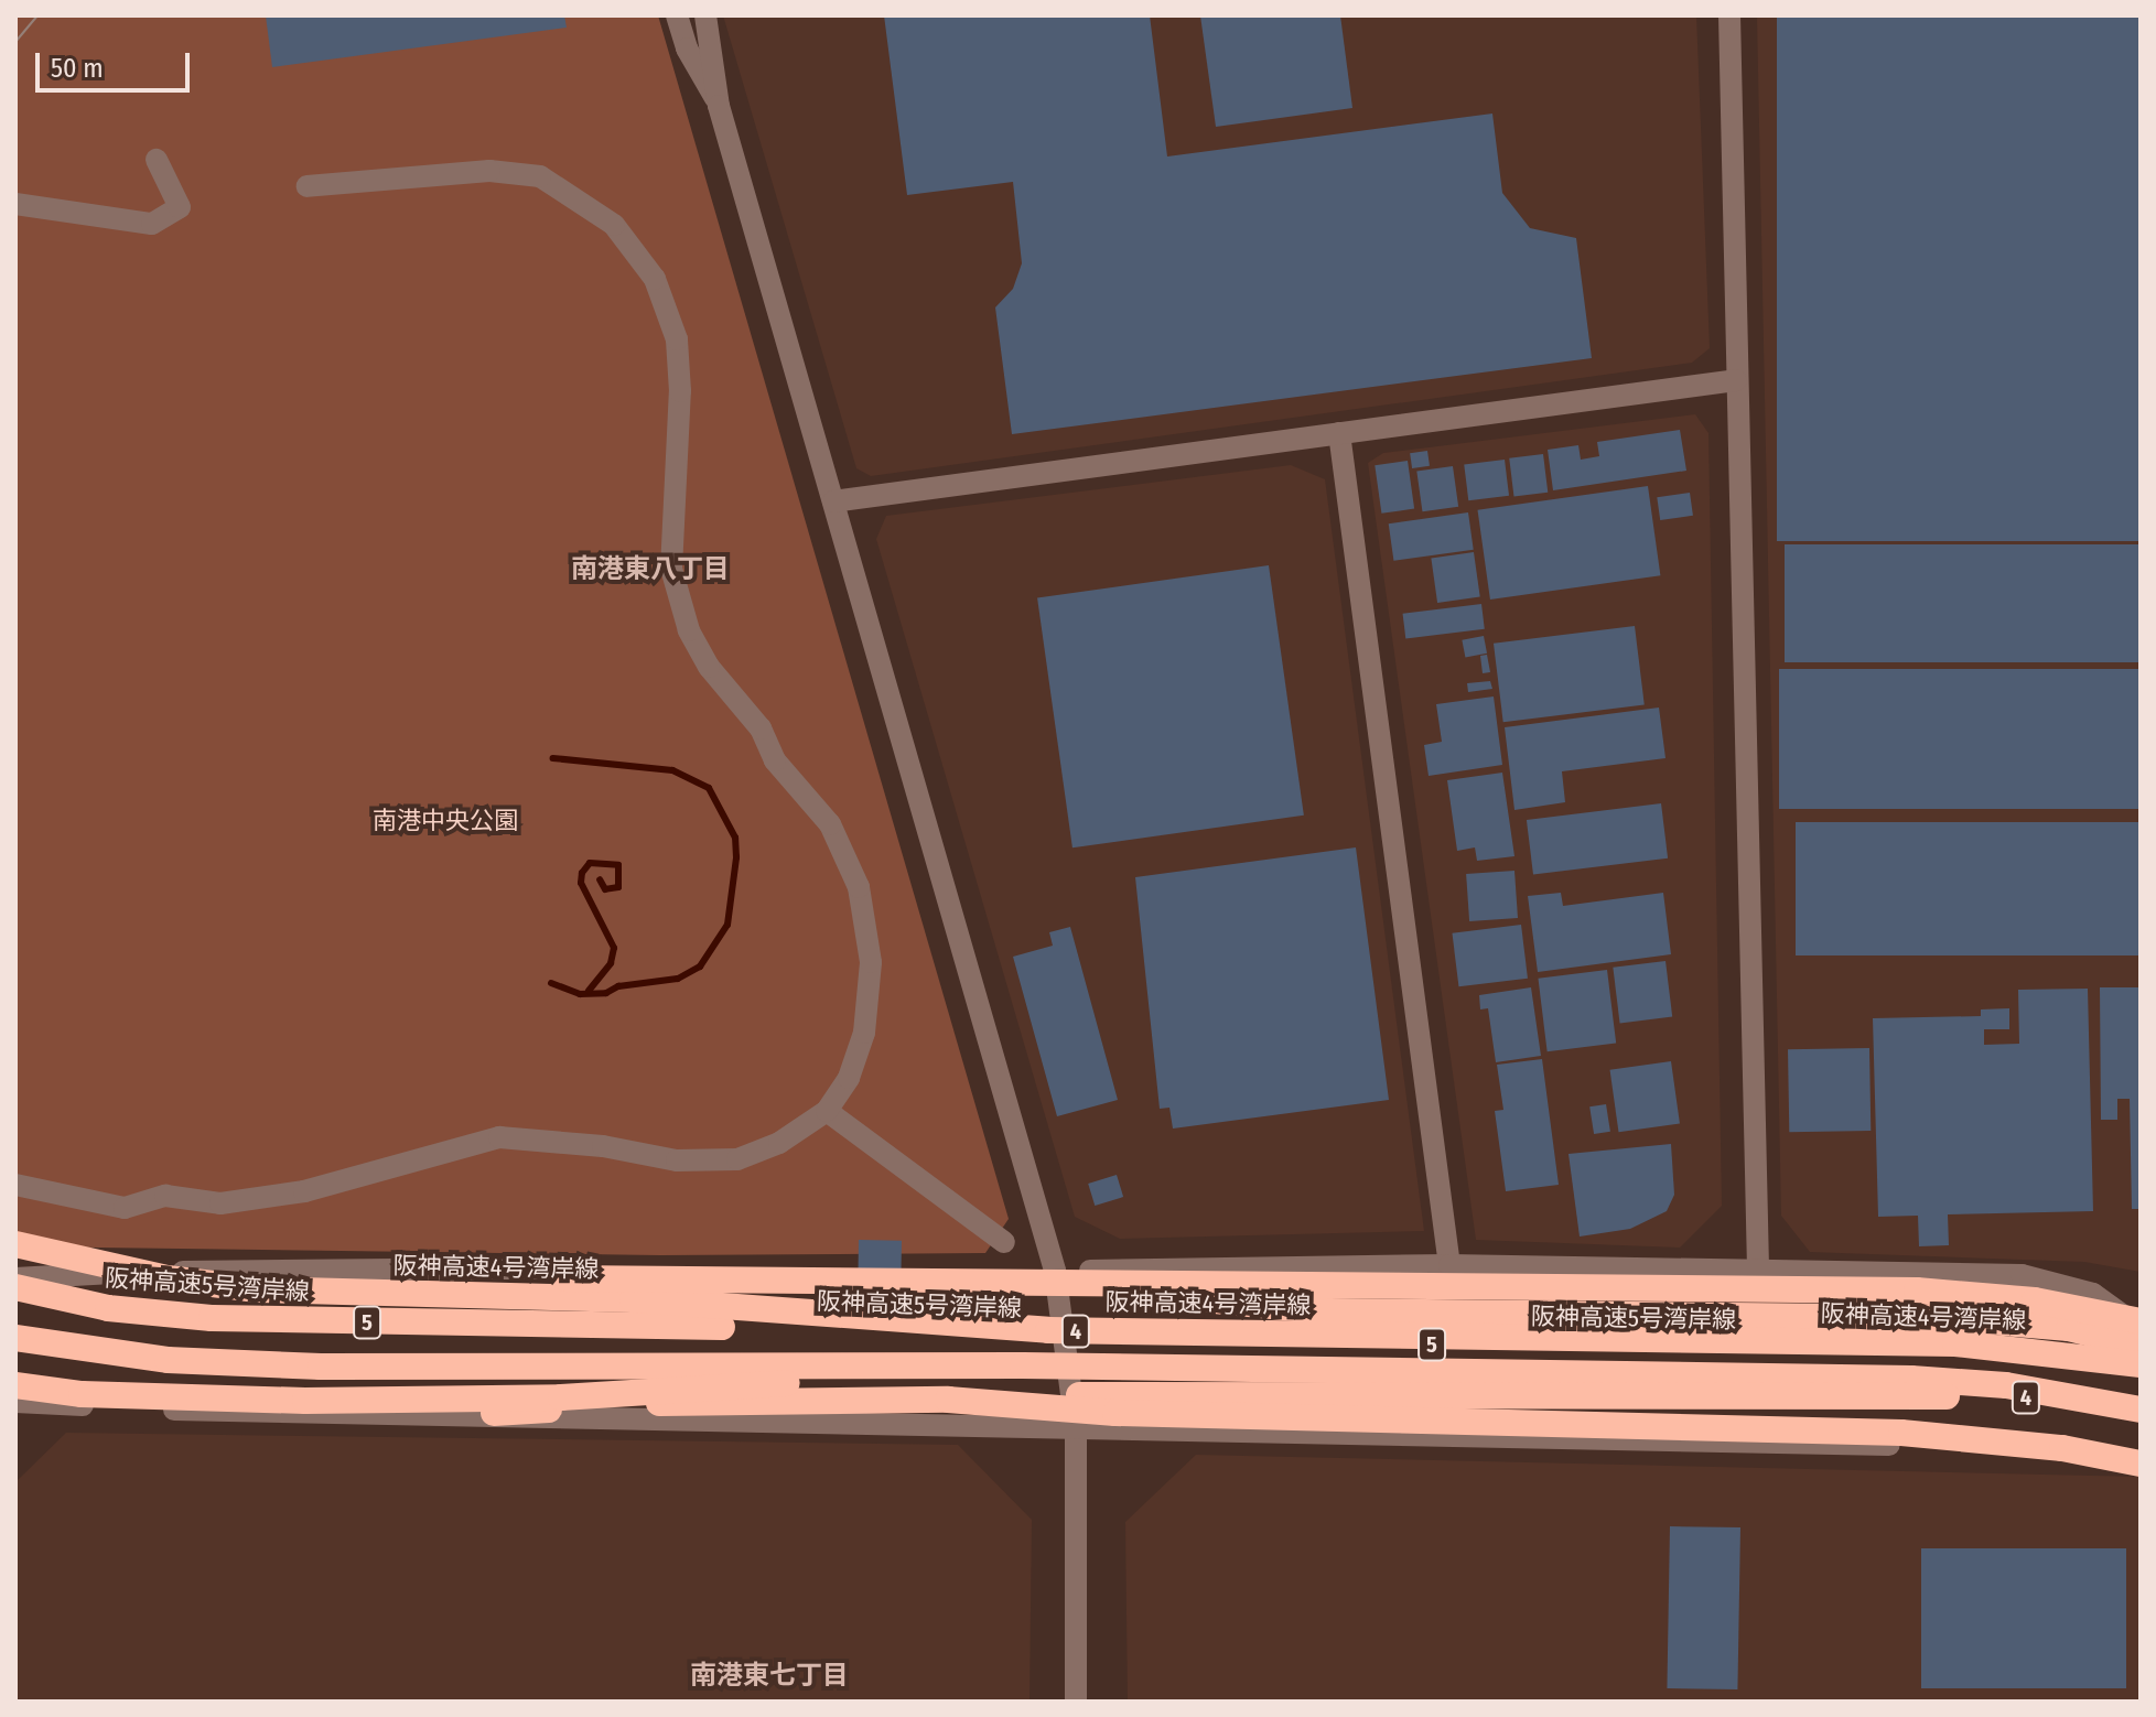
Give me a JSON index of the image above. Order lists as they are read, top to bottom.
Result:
{
  "streets": {
    "highway": [
      "阪神高速4号湾岸線",
      "阪神高速5号湾岸線",
      "5",
      "4"
    ]
  },
  "districts": ["南港東八丁目", "南港東七丁目"],
  "parks": ["南港中央公園"],
  "scale_bar": "50 m"
}
